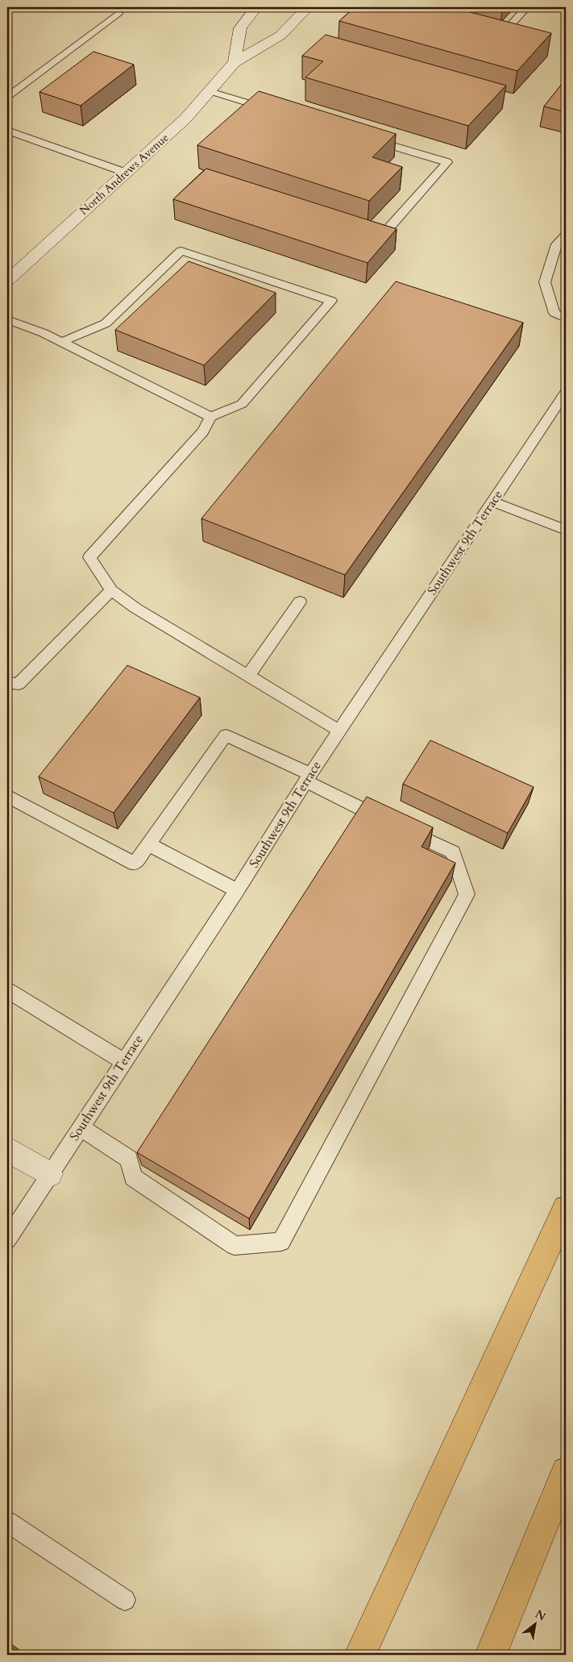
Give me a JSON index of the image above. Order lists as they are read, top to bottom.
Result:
{
  "streets": {
    "main road": ["North Andrews Avenue"],
    "lane": ["Southwest 9th Terrace"]
  },
  "north": "top right"
}
